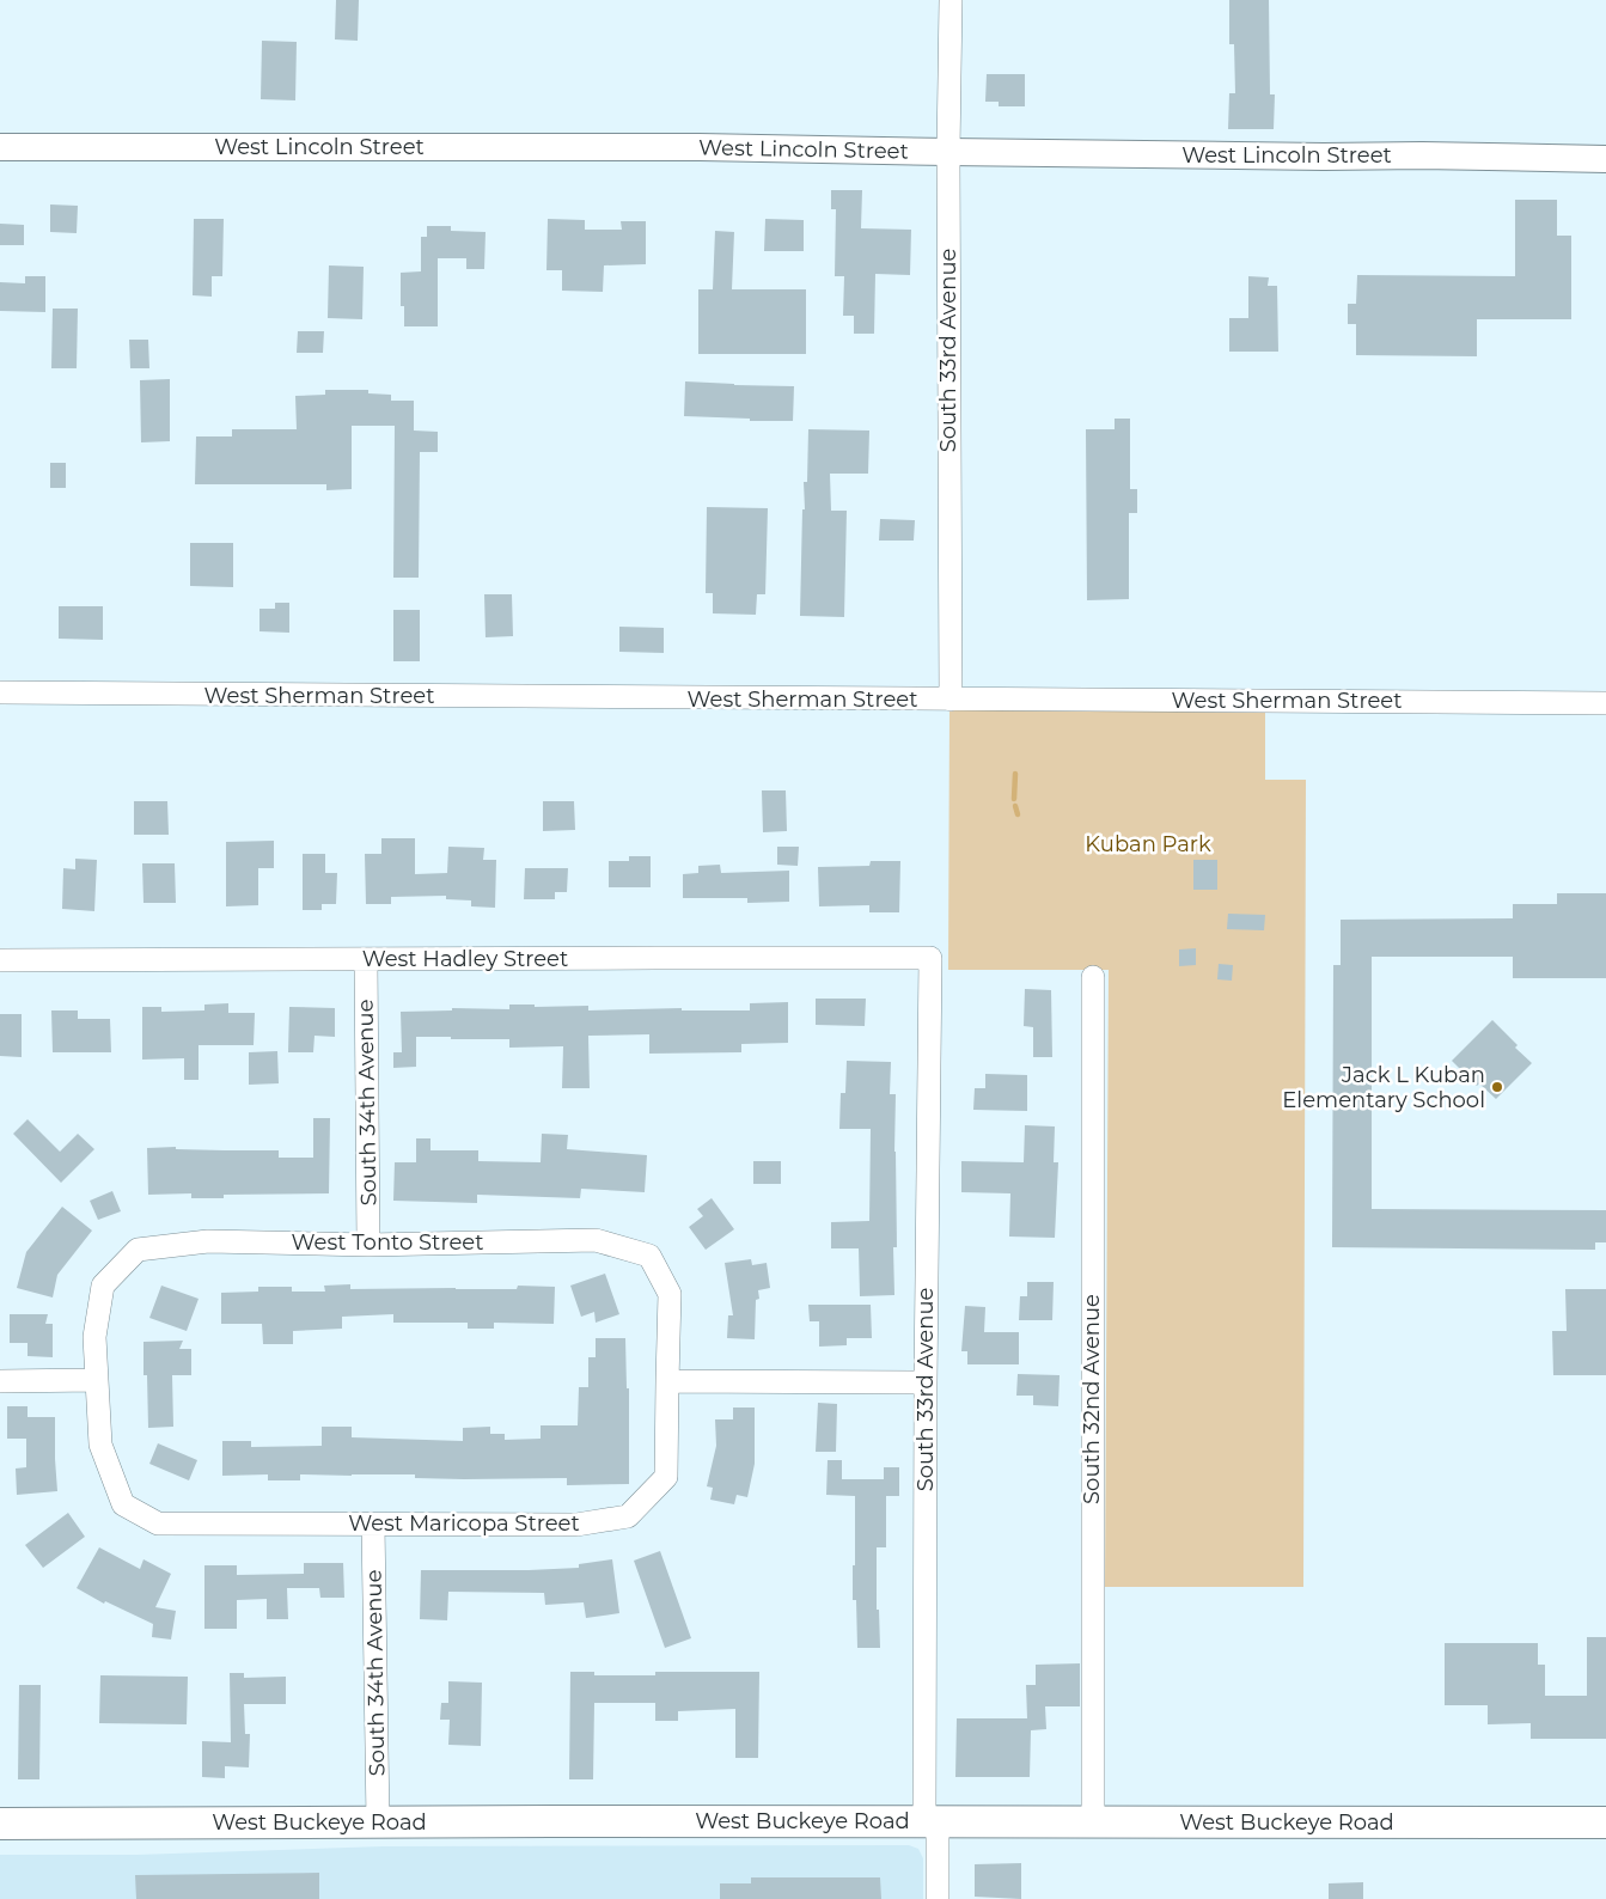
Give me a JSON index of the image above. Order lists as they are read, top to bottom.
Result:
{
  "streets": {
    "main road": ["West Buckeye Road"],
    "street": [
      "West Lincoln Street",
      "South 33rd Avenue",
      "West Sherman Street",
      "West Hadley Street",
      "South 34th Avenue",
      "West Tonto Street",
      "South 32nd Avenue",
      "West Maricopa Street"
    ]
  },
  "crossings": [
    ["West Lincoln Street", "South 33rd Avenue"],
    ["South 33rd Avenue", "West Sherman Street"],
    ["South 33rd Avenue", "West Hadley Street"],
    ["South 33rd Avenue", "West Buckeye Road"],
    ["West Hadley Street", "South 34th Avenue"],
    ["South 34th Avenue", "West Tonto Street"],
    ["South 34th Avenue", "West Maricopa Street"],
    ["South 34th Avenue", "West Buckeye Road"],
    ["West Tonto Street", "West Maricopa Street"],
    ["South 32nd Avenue", "West Buckeye Road"]
  ],
  "parks": ["Kuban Park"],
  "places": ["Jack L Kuban Elementary School"]
}
